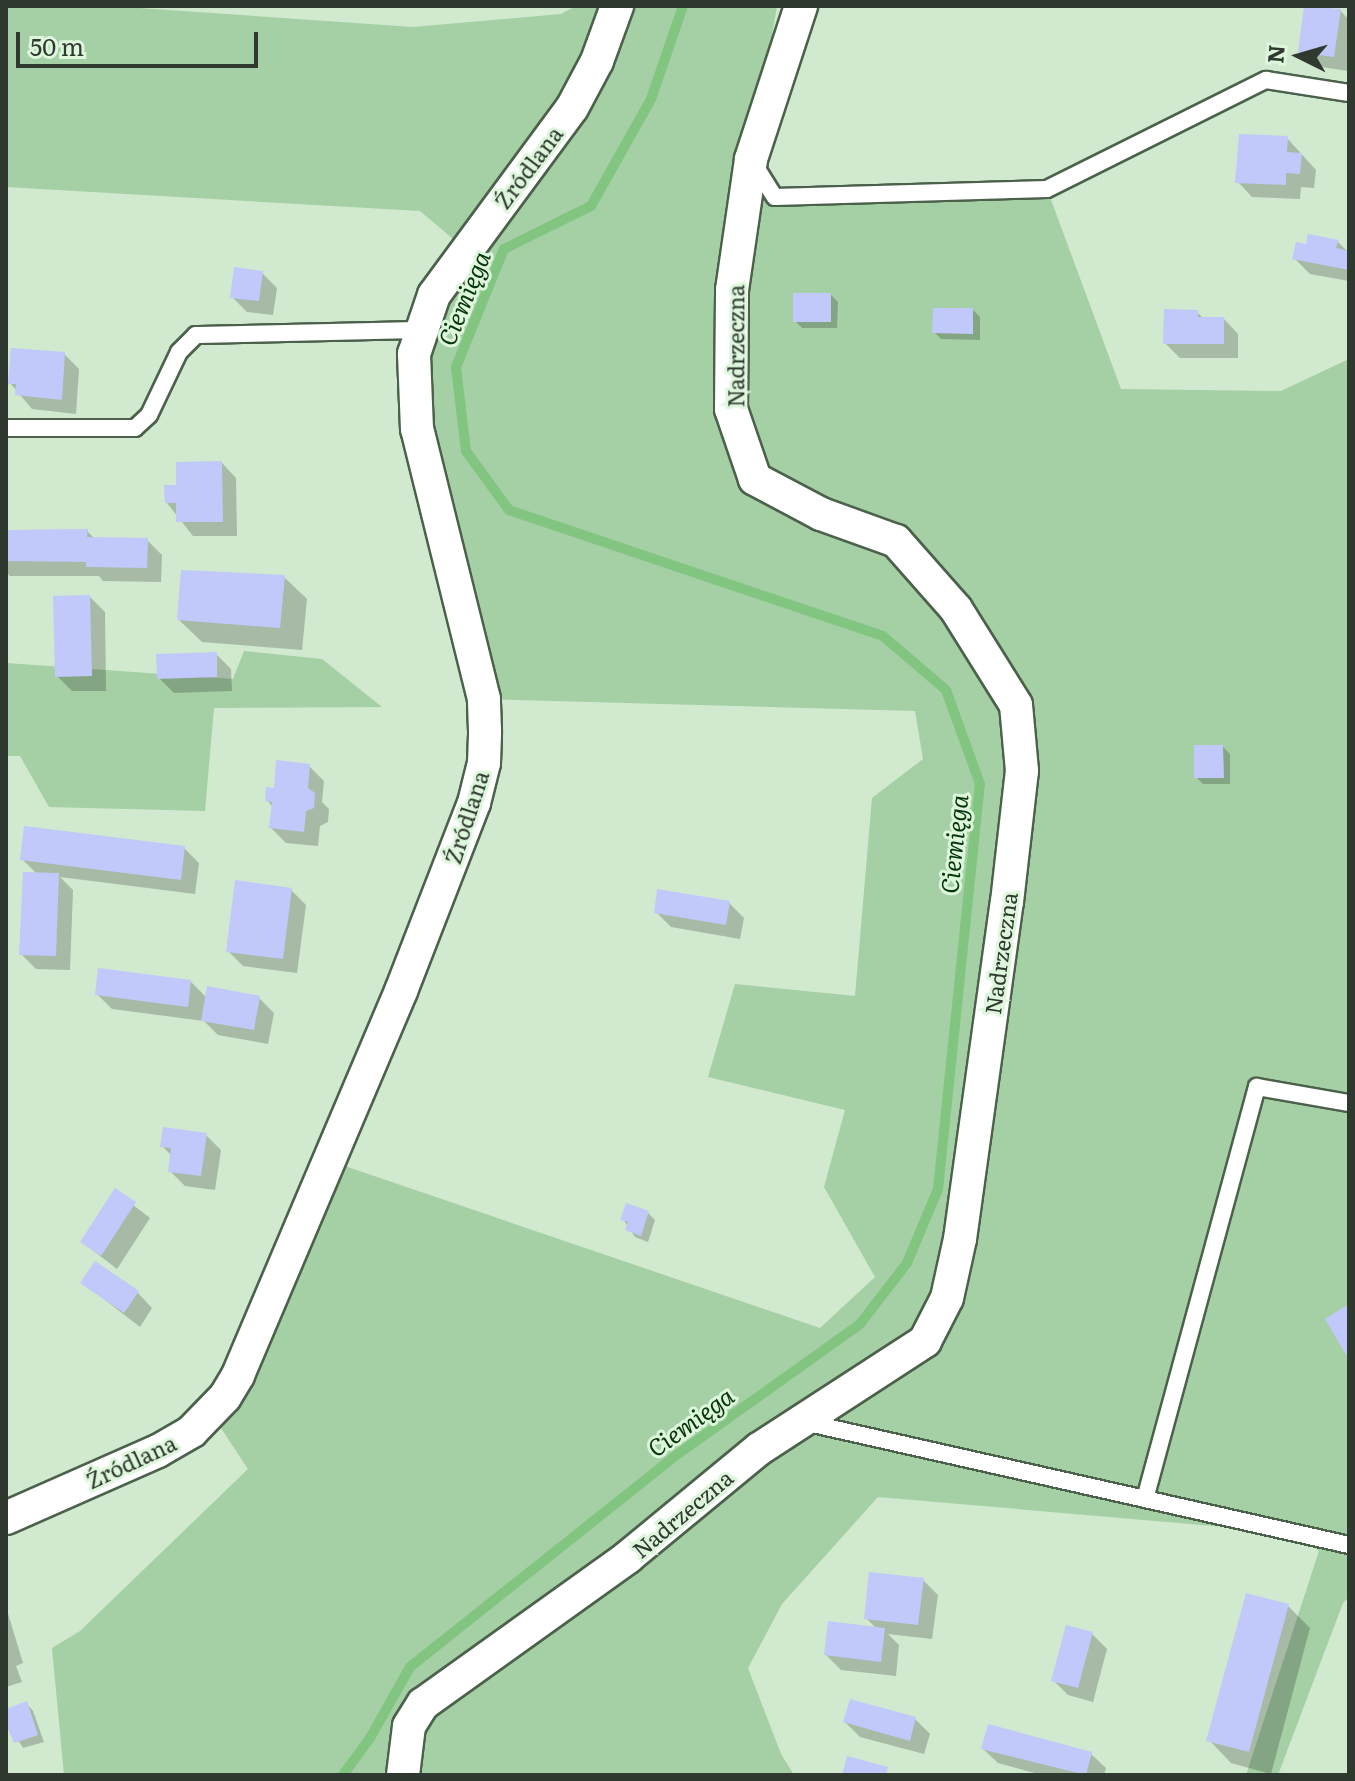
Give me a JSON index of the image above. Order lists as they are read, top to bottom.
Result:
{
  "streets": {
    "street": ["Źródlana", "Nadrzeczna"]
  },
  "water": ["Ciemięga"],
  "scale_bar": "50 m",
  "north": "left"
}
